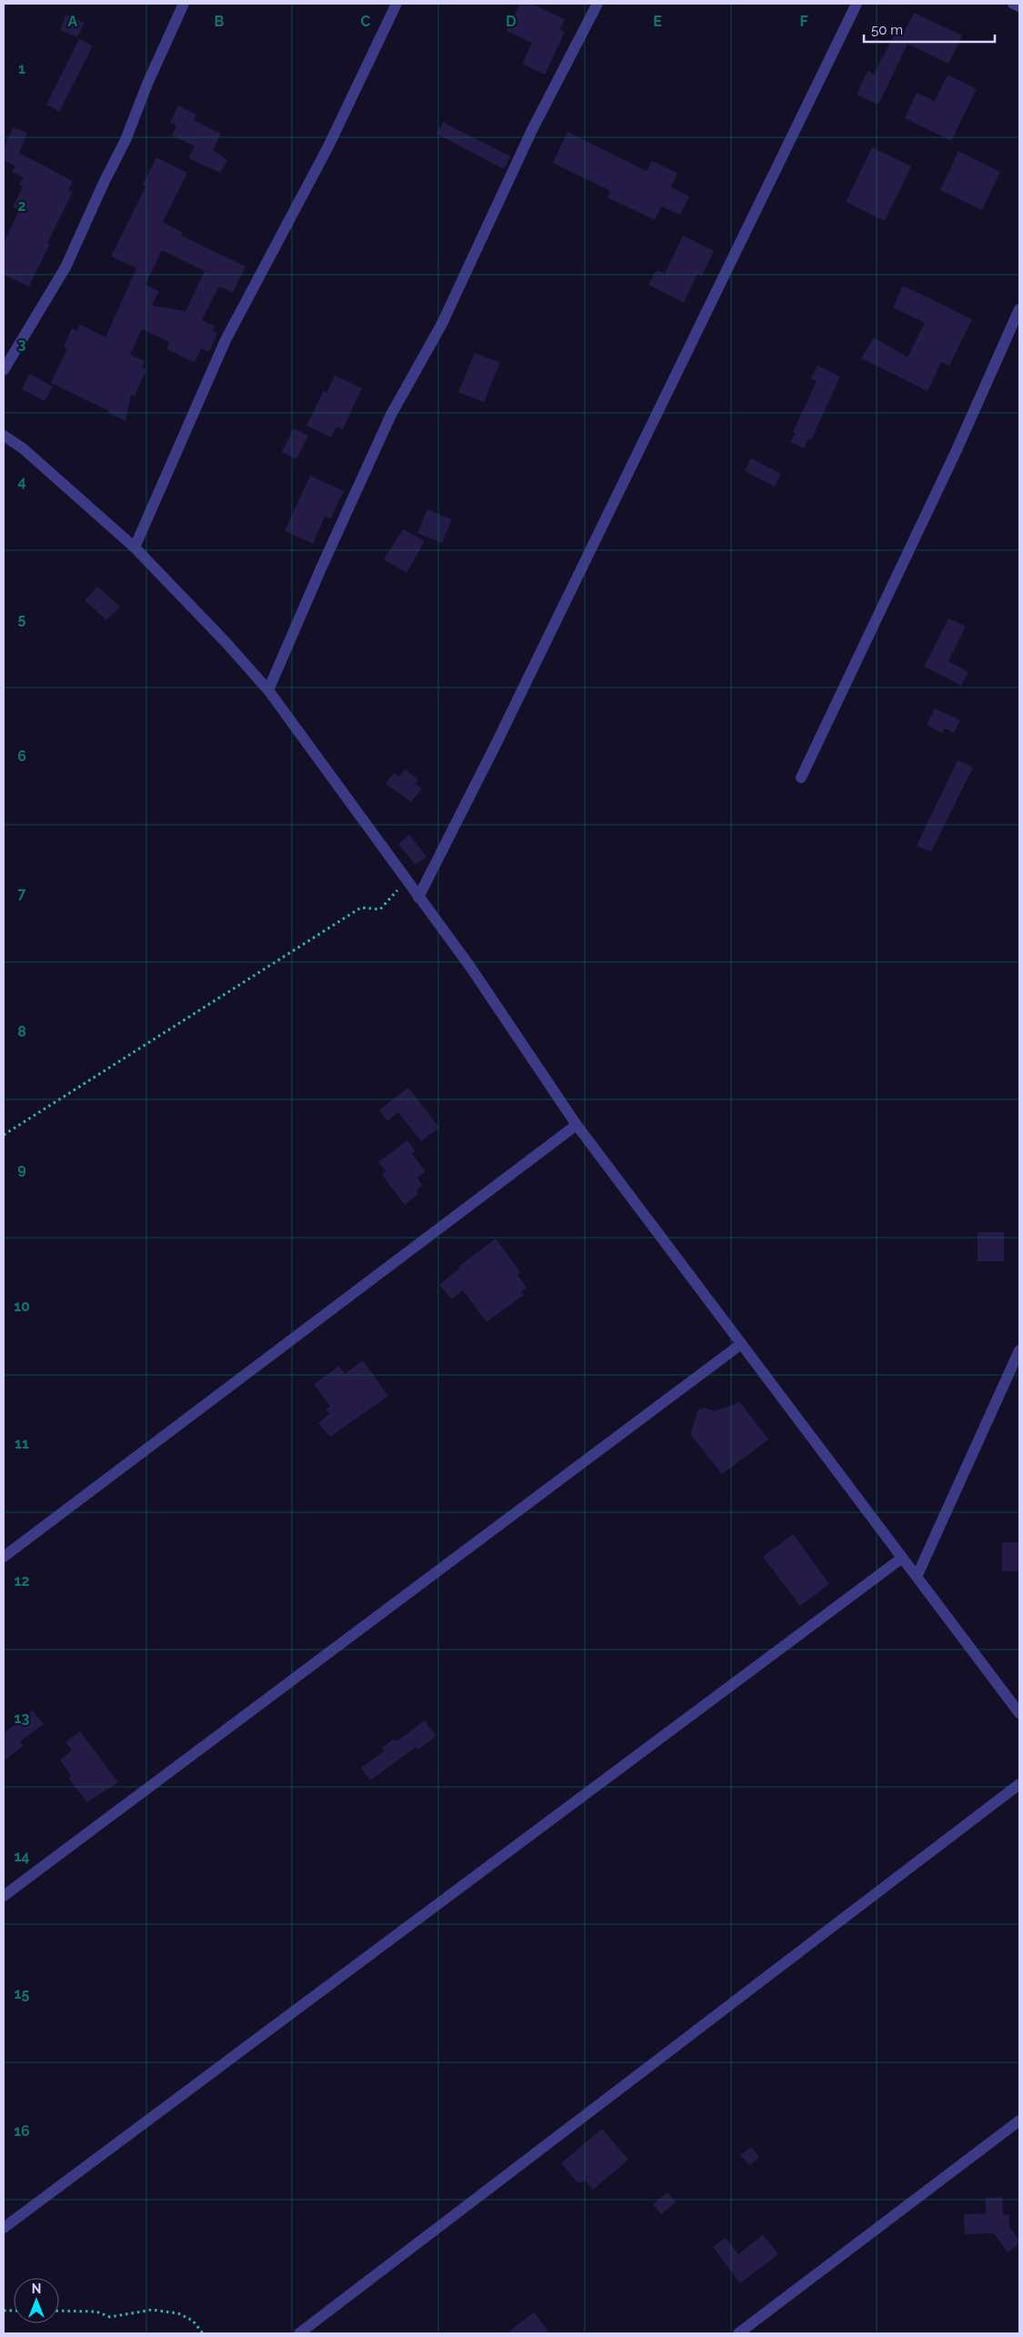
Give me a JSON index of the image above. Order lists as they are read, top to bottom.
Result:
{
  "scale_bar": "50 m",
  "north": "top",
  "grid": {
    "columns": [
      "A",
      "B",
      "C",
      "D",
      "E",
      "F"
    ],
    "rows": [
      "1",
      "2",
      "3",
      "4",
      "5",
      "6",
      "7",
      "8",
      "9",
      "10",
      "11",
      "12",
      "13",
      "14",
      "15",
      "16"
    ]
  }
}
